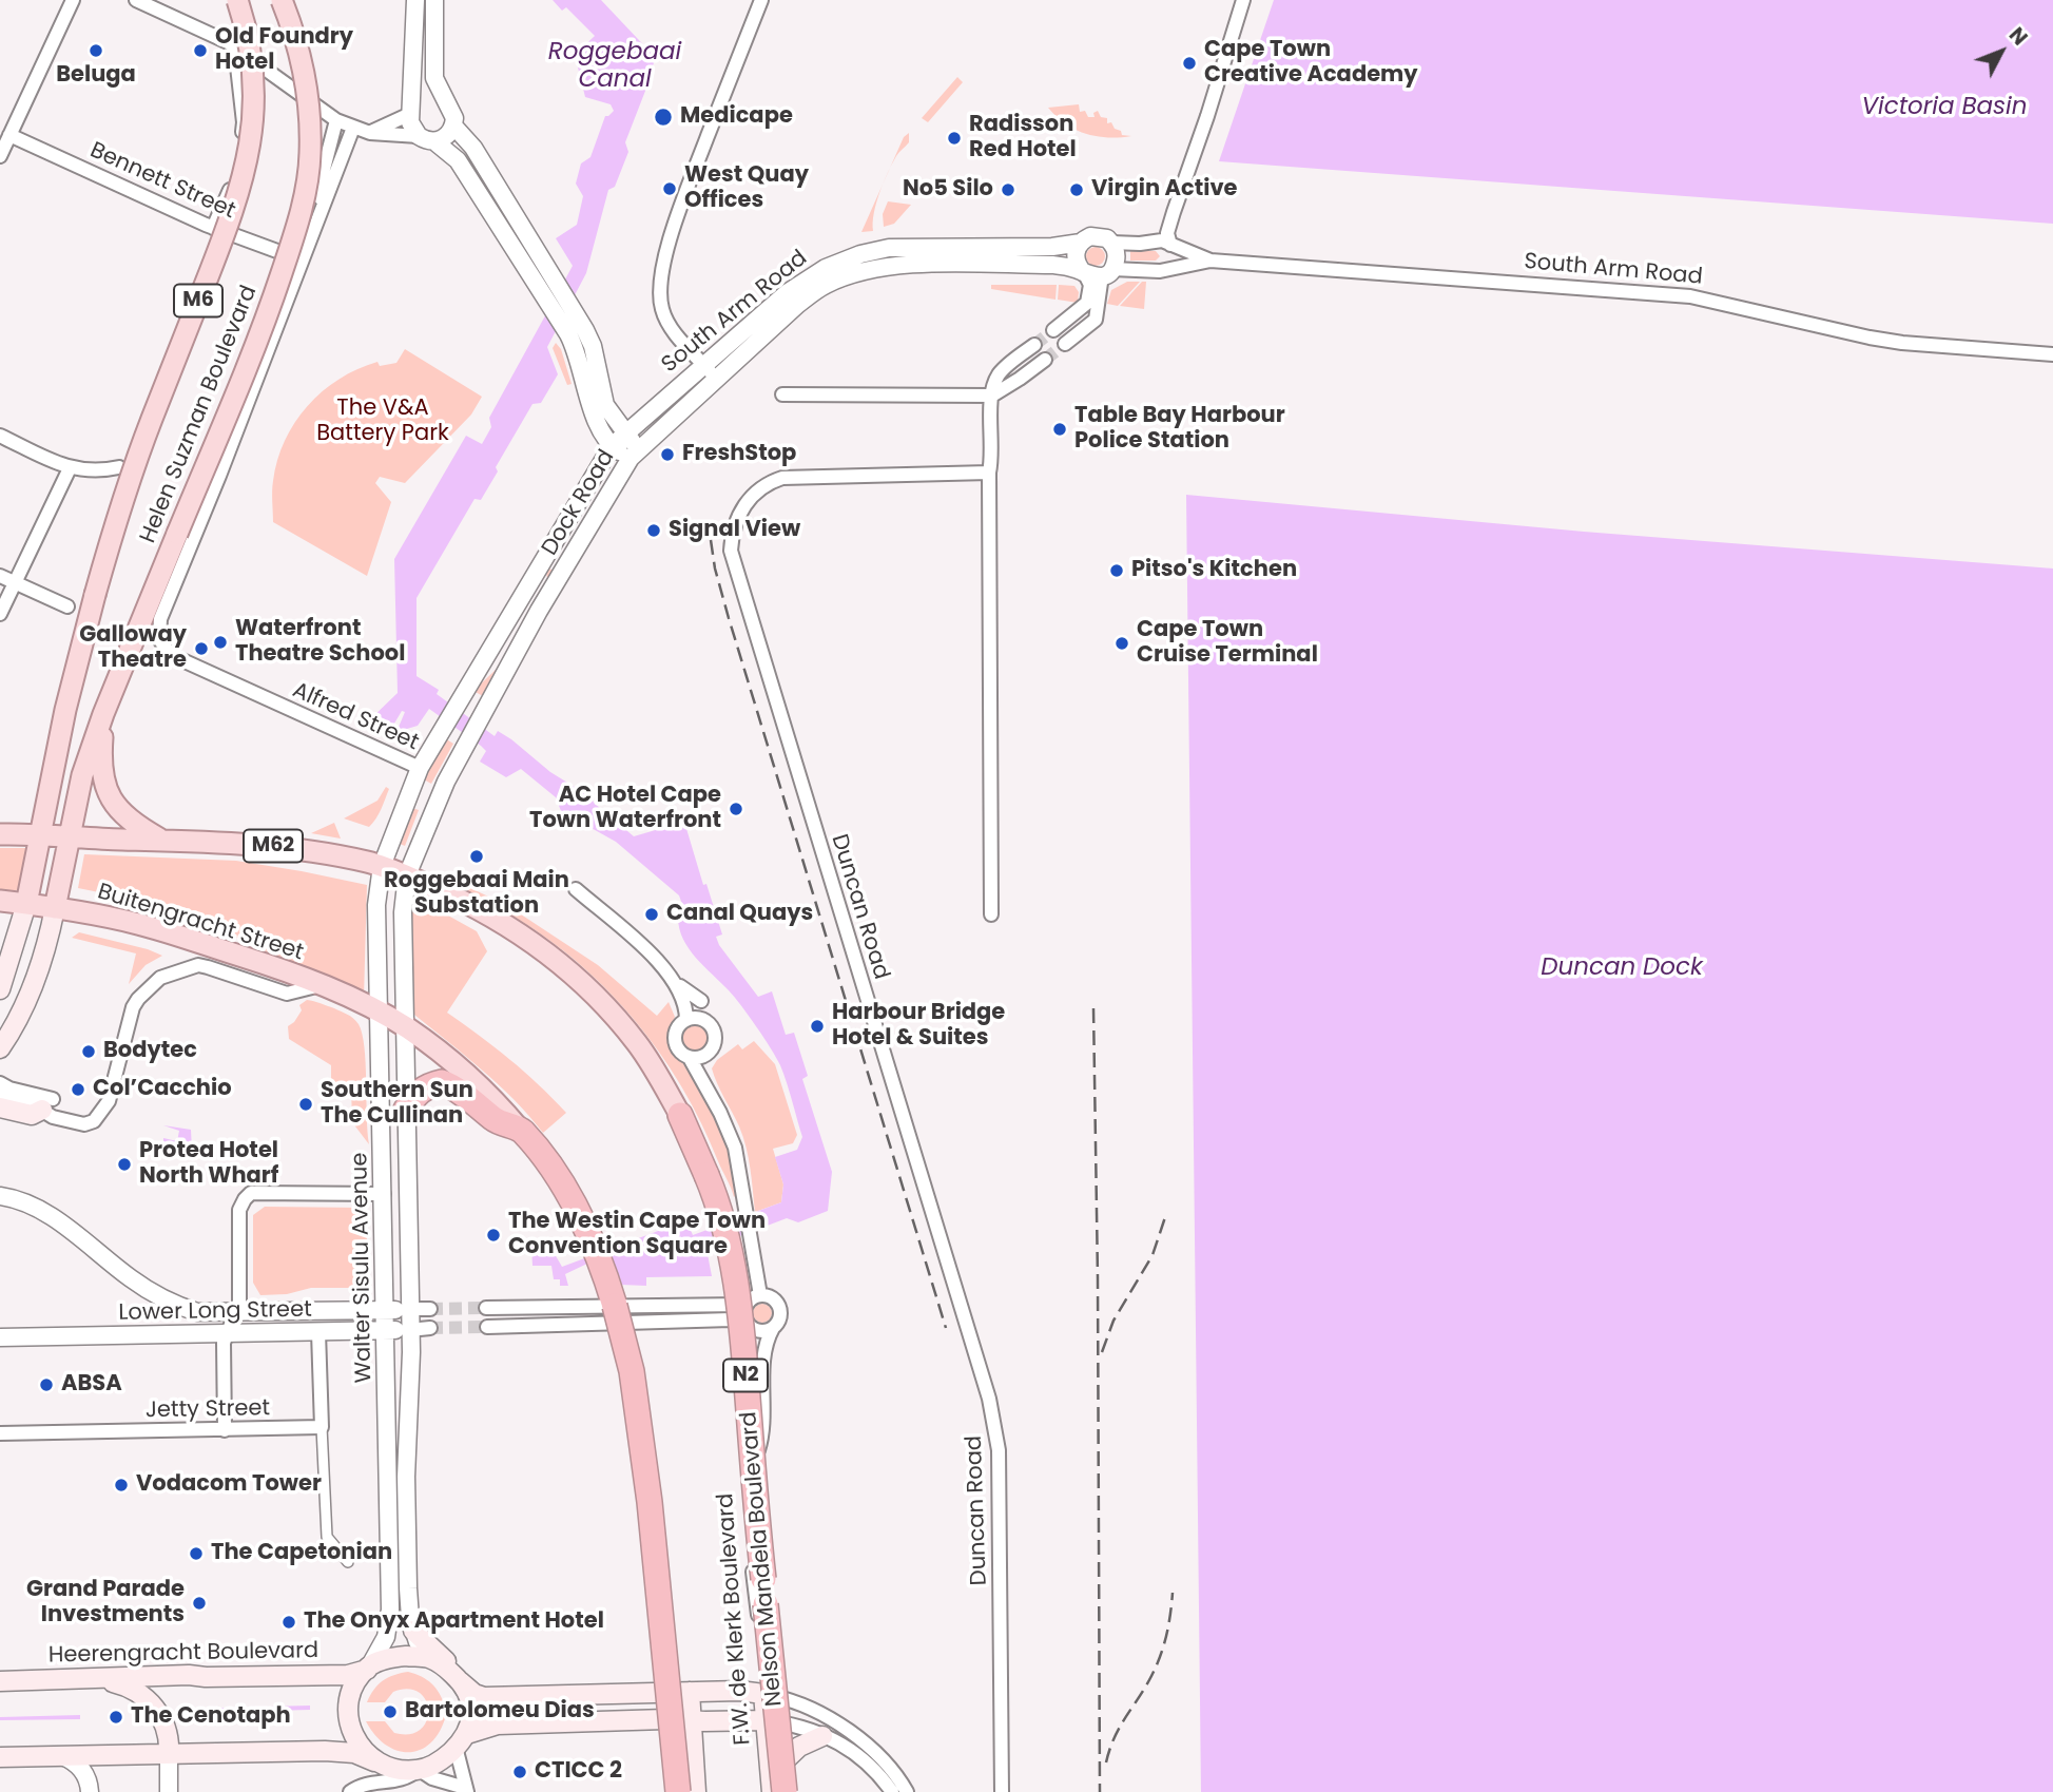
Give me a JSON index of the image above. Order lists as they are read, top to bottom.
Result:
{
  "streets": {
    "highway": ["N2", "Nelson Mandela Boulevard"],
    "main road": [
      "M6",
      "Helen Suzman Boulevard",
      "M62",
      "Buitengracht Street",
      "F.W. de Klerk Boulevard",
      "Heerengracht Boulevard"
    ],
    "street": [
      "Bennett Street",
      "South Arm Road",
      "Dock Road",
      "Alfred Street",
      "Duncan Road",
      "Walter Sisulu Avenue",
      "Lower Long Street",
      "Jetty Street"
    ]
  },
  "crossings": [
    ["Bennett Street", "Alfred Street"],
    ["South Arm Road", "Dock Road"],
    ["M6", "Helen Suzman Boulevard"],
    ["M6", "M62"],
    ["M6", "Buitengracht Street"],
    ["Helen Suzman Boulevard", "M62"],
    ["Helen Suzman Boulevard", "Buitengracht Street"],
    ["Dock Road", "Alfred Street"],
    ["Dock Road", "M62"],
    ["Dock Road", "Walter Sisulu Avenue"],
    ["Dock Road", "Nelson Mandela Boulevard"],
    ["M62", "Walter Sisulu Avenue"],
    ["M62", "Nelson Mandela Boulevard"],
    ["Buitengracht Street", "Walter Sisulu Avenue"],
    ["Walter Sisulu Avenue", "Lower Long Street"],
    ["Walter Sisulu Avenue", "Nelson Mandela Boulevard"],
    ["Walter Sisulu Avenue", "Heerengracht Boulevard"],
    ["Nelson Mandela Boulevard", "F.W. de Klerk Boulevard"]
  ],
  "water": ["Roggebaai Canal", "Victoria Basin", "Duncan Dock"],
  "parks": ["The V&A Battery Park"],
  "places": [
    "Beluga",
    "Old Foundry Hotel",
    "Cape Town Creative Academy",
    "Medicape",
    "Radisson Red Hotel",
    "West Quay Offices",
    "No5 Silo",
    "Virgin Active",
    "Table Bay Harbour Police Station",
    "FreshStop",
    "Signal View",
    "Pitso's Kitchen",
    "Waterfront Theatre School",
    "Cape Town Cruise Terminal",
    "Galloway Theatre",
    "AC Hotel Cape Town Waterfront",
    "Roggebaai Main Substation",
    "Canal Quays",
    "Harbour Bridge Hotel & Suites",
    "Bodytec",
    "Col’Cacchio",
    "Southern Sun The Cullinan",
    "Protea Hotel North Wharf",
    "The Westin Cape Town Convention Square",
    "ABSA",
    "Vodacom Tower",
    "The Capetonian",
    "Grand Parade Investments",
    "The Onyx Apartment Hotel",
    "Bartolomeu Dias",
    "The Cenotaph",
    "CTICC 2"
  ],
  "north": "top right"
}
